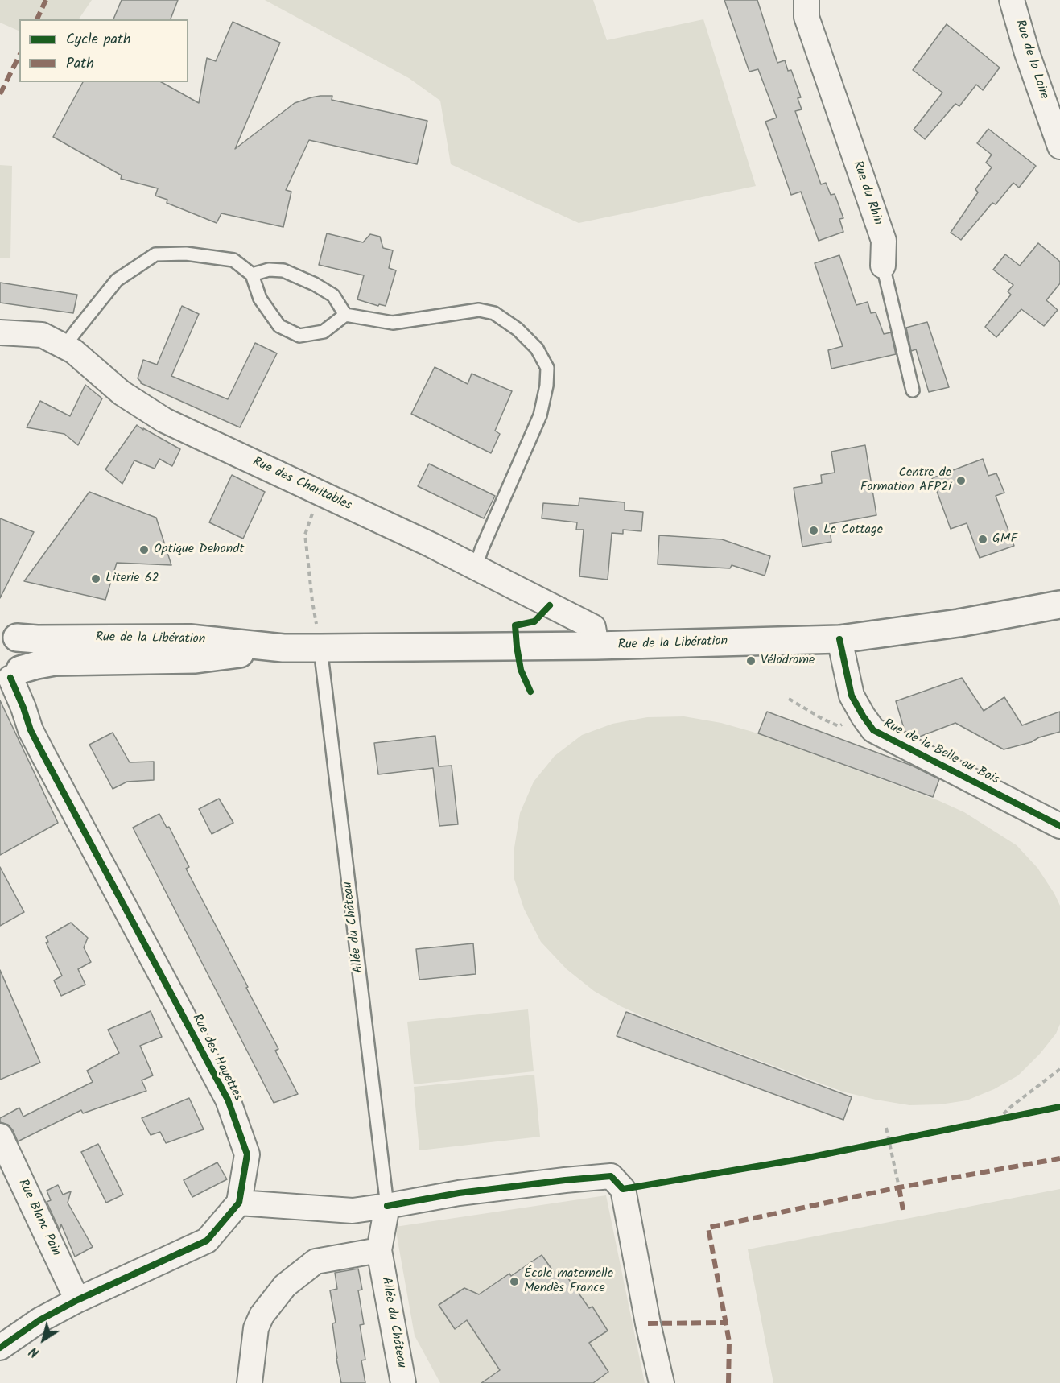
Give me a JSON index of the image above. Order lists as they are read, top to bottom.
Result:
{
  "streets": {
    "main road": ["Rue de la Libération"],
    "street": [
      "Rue de la Loire",
      "Rue du Rhin",
      "Rue des Charitables",
      "Rue de la Belle au Bois",
      "Allée du Château",
      "Rue des Hayettes",
      "Rue Blanc Pain"
    ]
  },
  "crossings": [
    ["Rue des Charitables", "Rue de la Libération"],
    ["Rue de la Libération", "Rue de la Belle au Bois"],
    ["Rue de la Libération", "Allée du Château"],
    ["Rue de la Libération", "Rue des Hayettes"]
  ],
  "places": [
    "Centre de Formation AFP2i",
    "Le Cottage",
    "GMF",
    "Optique Dehondt",
    "Literie 62",
    "Vélodrome",
    "École maternelle Mendès France"
  ],
  "legend": ["Cycle path", "Path"],
  "north": "bottom left"
}
